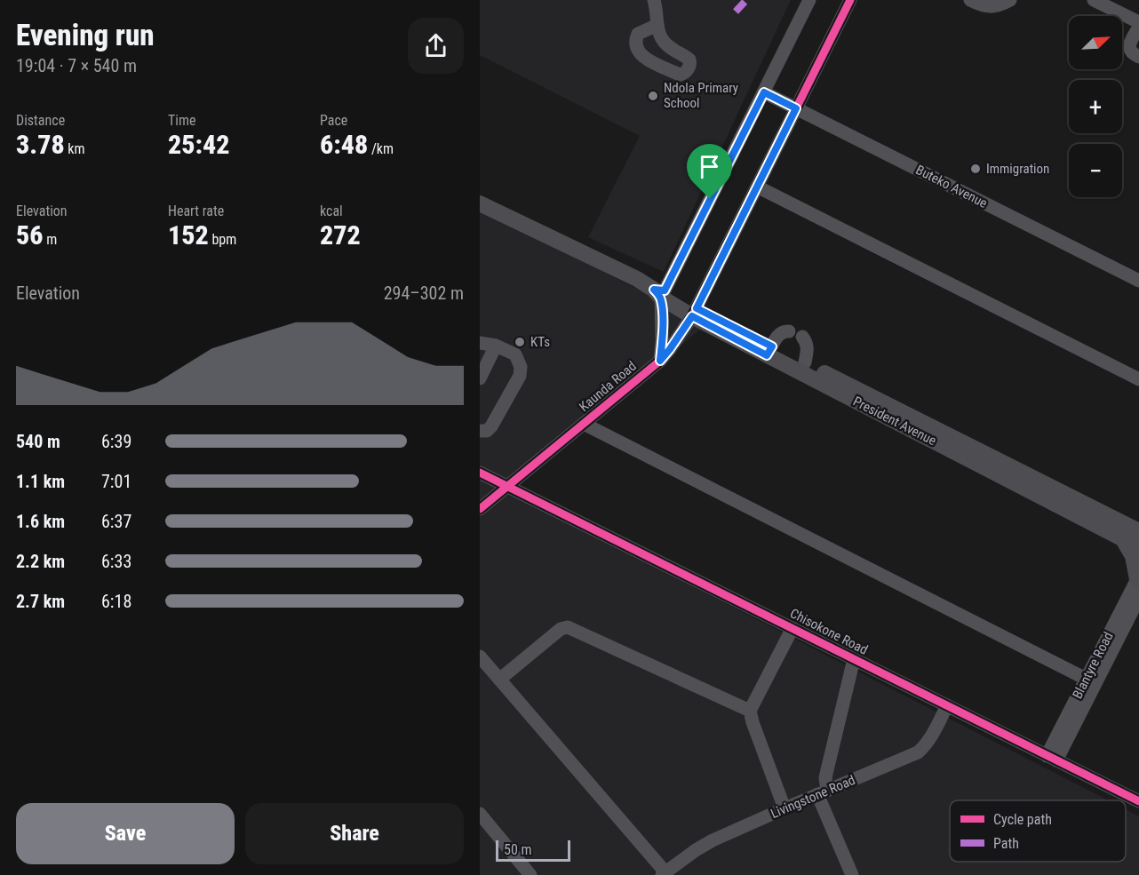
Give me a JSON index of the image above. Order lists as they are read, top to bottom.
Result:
{
  "streets": {
    "main road": ["President Avenue"],
    "street": [
      "Buteko Avenue",
      "Kaunda Road",
      "Chisokone Road",
      "Blantyre Road",
      "Livingstone Road"
    ]
  },
  "crossings": [
    ["Buteko Avenue", "Kaunda Road"],
    ["Kaunda Road", "President Avenue"],
    ["Kaunda Road", "Chisokone Road"],
    ["Chisokone Road", "Blantyre Road"],
    ["Chisokone Road", "Livingstone Road"]
  ],
  "places": ["Ndola Primary School", "Immigration", "KTs"],
  "legend": ["Cycle path", "Path"],
  "scale_bar": "50 m",
  "north": "top right",
  "page": {
    "heading": ["Evening run", "19:04 · 7 × 540 m"],
    "map_buttons": ["+", "−"],
    "stats": [
      ["Distance", "3.78 km"],
      ["Time", "25:42"],
      ["Pace", "6:48 /km"],
      ["Elevation", "56 m"],
      ["Heart rate", "152 bpm"],
      ["kcal", "272"]
    ],
    "chart": ["Elevation", "294–302 m"],
    "list": [
      {
        "name": "540 m",
        "note": "6:39"
      },
      {
        "name": "1.1 km",
        "note": "7:01"
      },
      {
        "name": "1.6 km",
        "note": "6:37"
      },
      {
        "name": "2.2 km",
        "note": "6:33"
      },
      {
        "name": "2.7 km",
        "note": "6:18"
      }
    ],
    "buttons": ["Save", "Share"],
    "scale": "50 m"
  }
}
